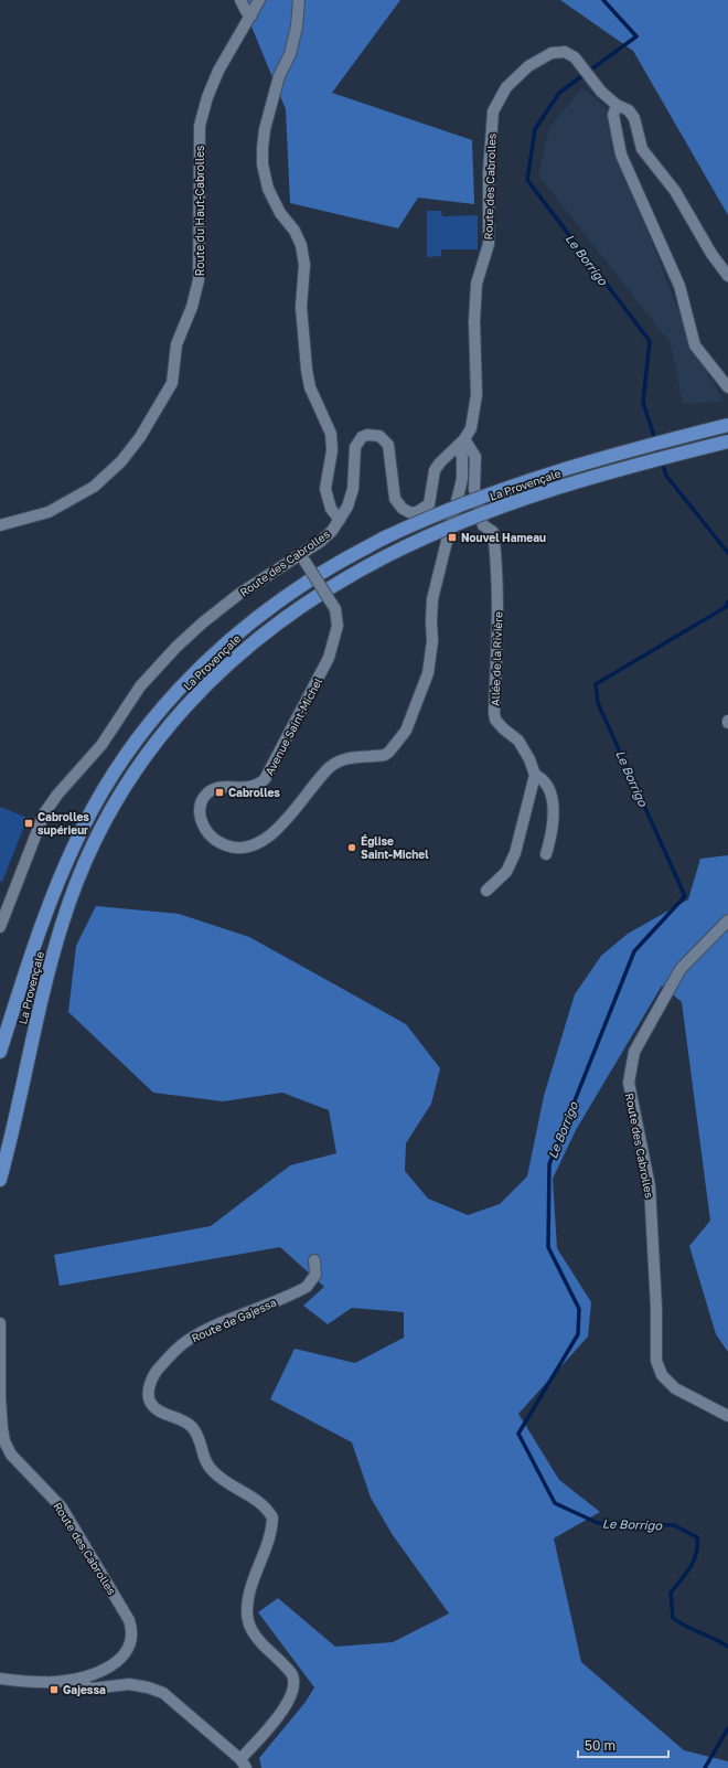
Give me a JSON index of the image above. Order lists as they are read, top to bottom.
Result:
{
  "streets": {
    "highway": ["La Provençale"],
    "street": [
      "Route des Cabrolles",
      "Route du Haut-Cabrolles",
      "Allée de la Rivière",
      "Avenue Saint-Michel",
      "Route de Gajessa"
    ]
  },
  "crossings": [
    ["Route des Cabrolles", "Allée de la Rivière"],
    ["Route des Cabrolles", "Avenue Saint-Michel"],
    ["Allée de la Rivière", "Avenue Saint-Michel"]
  ],
  "water": ["Le Borrigo"],
  "places": {
    "transit": [
      "Nouvel Hameau",
      "Cabrolles",
      "Cabrolles supérieur",
      "Gajessa"
    ],
    "other": ["Église Saint-Michel"]
  },
  "scale_bar": "50 m"
}
